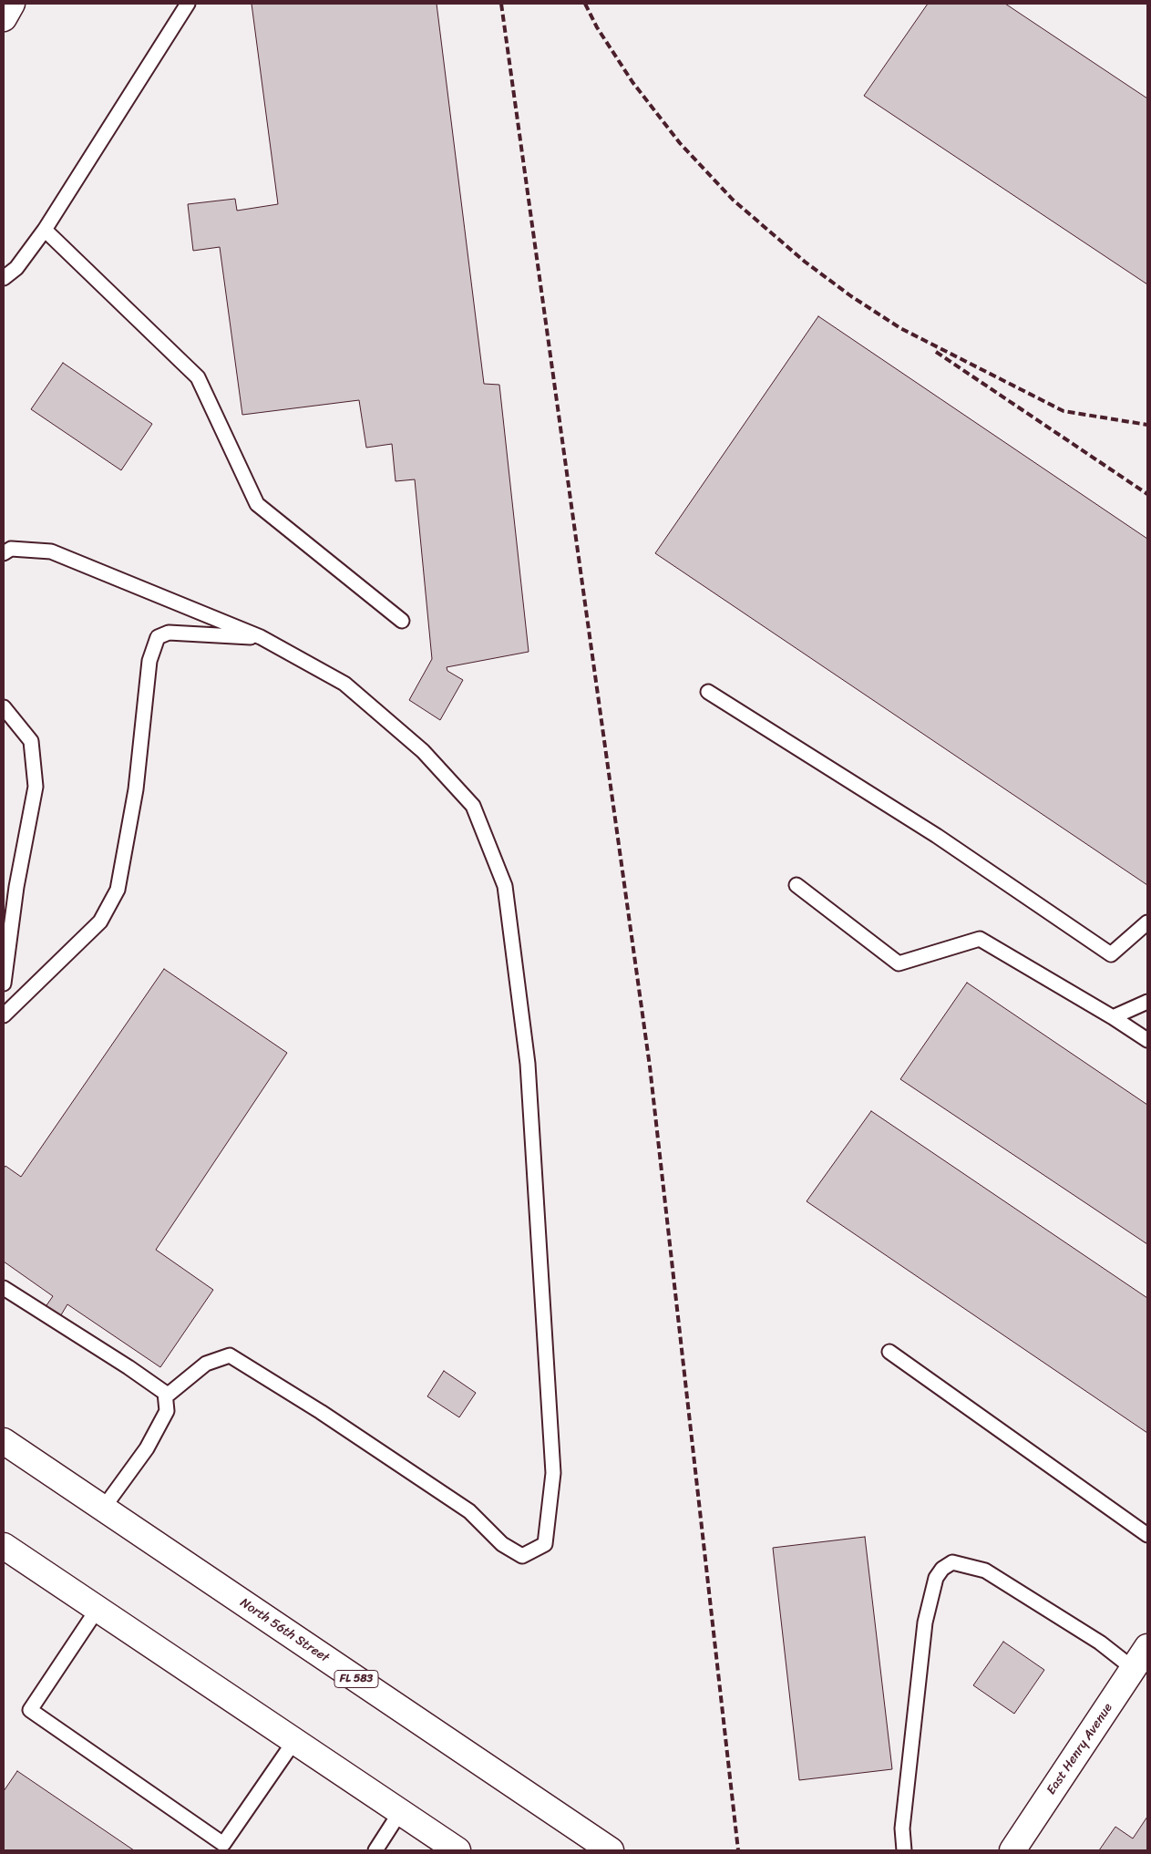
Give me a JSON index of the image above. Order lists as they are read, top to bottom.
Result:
{
  "streets": {
    "main road": ["North 56th Street", "FL 583", "East Henry Avenue"]
  }
}
